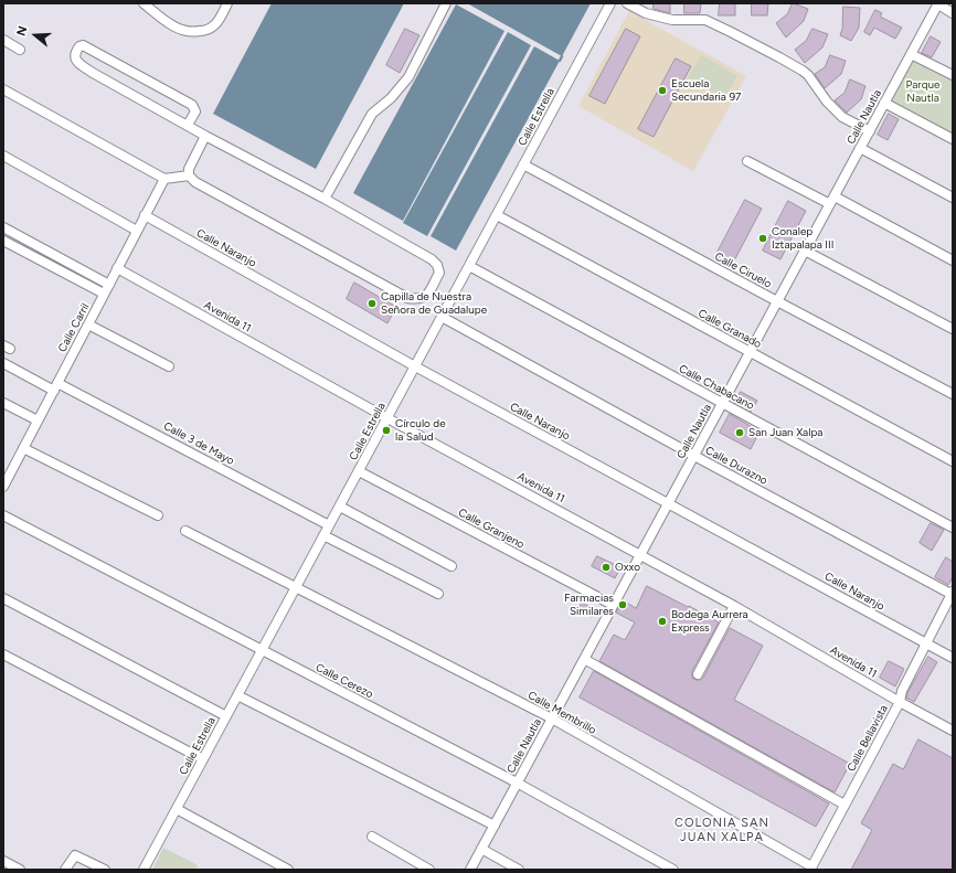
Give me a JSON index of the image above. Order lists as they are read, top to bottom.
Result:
{
  "streets": {
    "street": [
      "Calle Estrella",
      "Calle Nautla",
      "Calle Naranjo",
      "Calle Ciruelo",
      "Avenida 11",
      "Calle Carril",
      "Calle Granado",
      "Calle Chabacano",
      "Calle 3 de Mayo",
      "Calle Durazno",
      "Calle Granjeno",
      "Calle Cerezo",
      "Calle Membrillo",
      "Calle Bellavista"
    ]
  },
  "crossings": [
    ["Calle Estrella", "Calle Naranjo"],
    ["Calle Estrella", "Calle Ciruelo"],
    ["Calle Estrella", "Avenida 11"],
    ["Calle Estrella", "Calle Granado"],
    ["Calle Estrella", "Calle Chabacano"],
    ["Calle Estrella", "Calle 3 de Mayo"],
    ["Calle Estrella", "Calle Durazno"],
    ["Calle Estrella", "Calle Granjeno"],
    ["Calle Estrella", "Calle Cerezo"],
    ["Calle Estrella", "Calle Membrillo"],
    ["Calle Nautla", "Calle Naranjo"],
    ["Calle Nautla", "Calle Ciruelo"],
    ["Calle Nautla", "Avenida 11"],
    ["Calle Nautla", "Calle Granado"],
    ["Calle Nautla", "Calle Chabacano"],
    ["Calle Nautla", "Calle Durazno"],
    ["Calle Nautla", "Calle Granjeno"],
    ["Calle Nautla", "Calle Cerezo"],
    ["Calle Nautla", "Calle Membrillo"],
    ["Calle Naranjo", "Calle Carril"],
    ["Calle Naranjo", "Calle Bellavista"],
    ["Avenida 11", "Calle Carril"],
    ["Avenida 11", "Calle Bellavista"],
    ["Calle Carril", "Calle 3 de Mayo"],
    ["Calle Durazno", "Calle Bellavista"],
    ["Calle Membrillo", "Calle Bellavista"]
  ],
  "districts": ["COLONIA SAN JUAN XALPA"],
  "parks": ["Parque Nautla"],
  "places": [
    "Escuela Secundaria 97",
    "Conalep Iztapalapa III",
    "Capilla de Nuestra Señora de Guadalupe",
    "Círculo de la Salud",
    "San Juan Xalpa",
    "Oxxo",
    "Farmacias Similares",
    "Bodega Aurrera Express"
  ],
  "north": "left"
}
